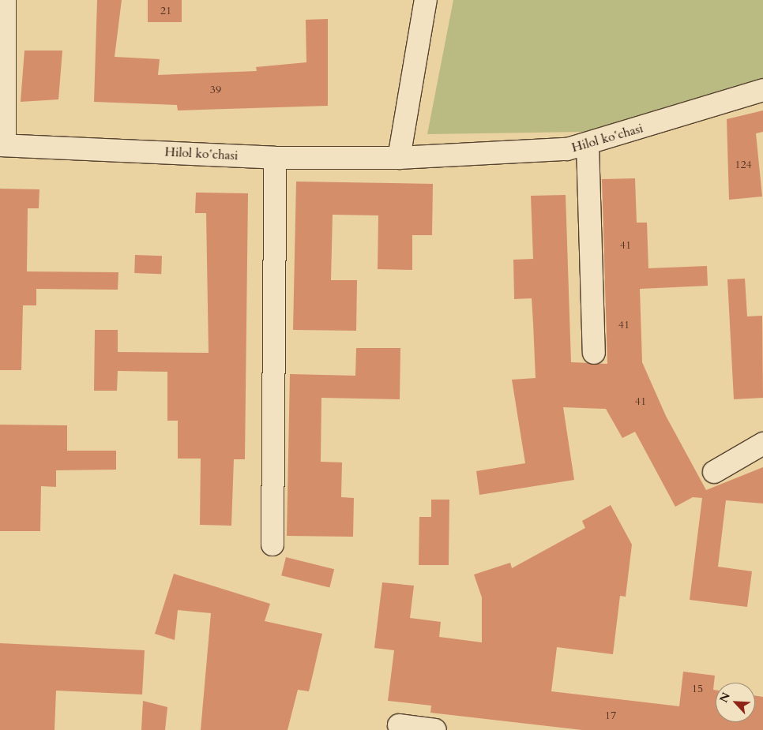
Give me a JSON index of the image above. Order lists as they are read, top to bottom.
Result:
{
  "streets": {
    "street": ["Hilol koʻchasi"]
  },
  "house_numbers": [
    "21",
    "39",
    "124",
    "41",
    "41",
    "41",
    "15",
    "17"
  ],
  "north": "top left"
}
